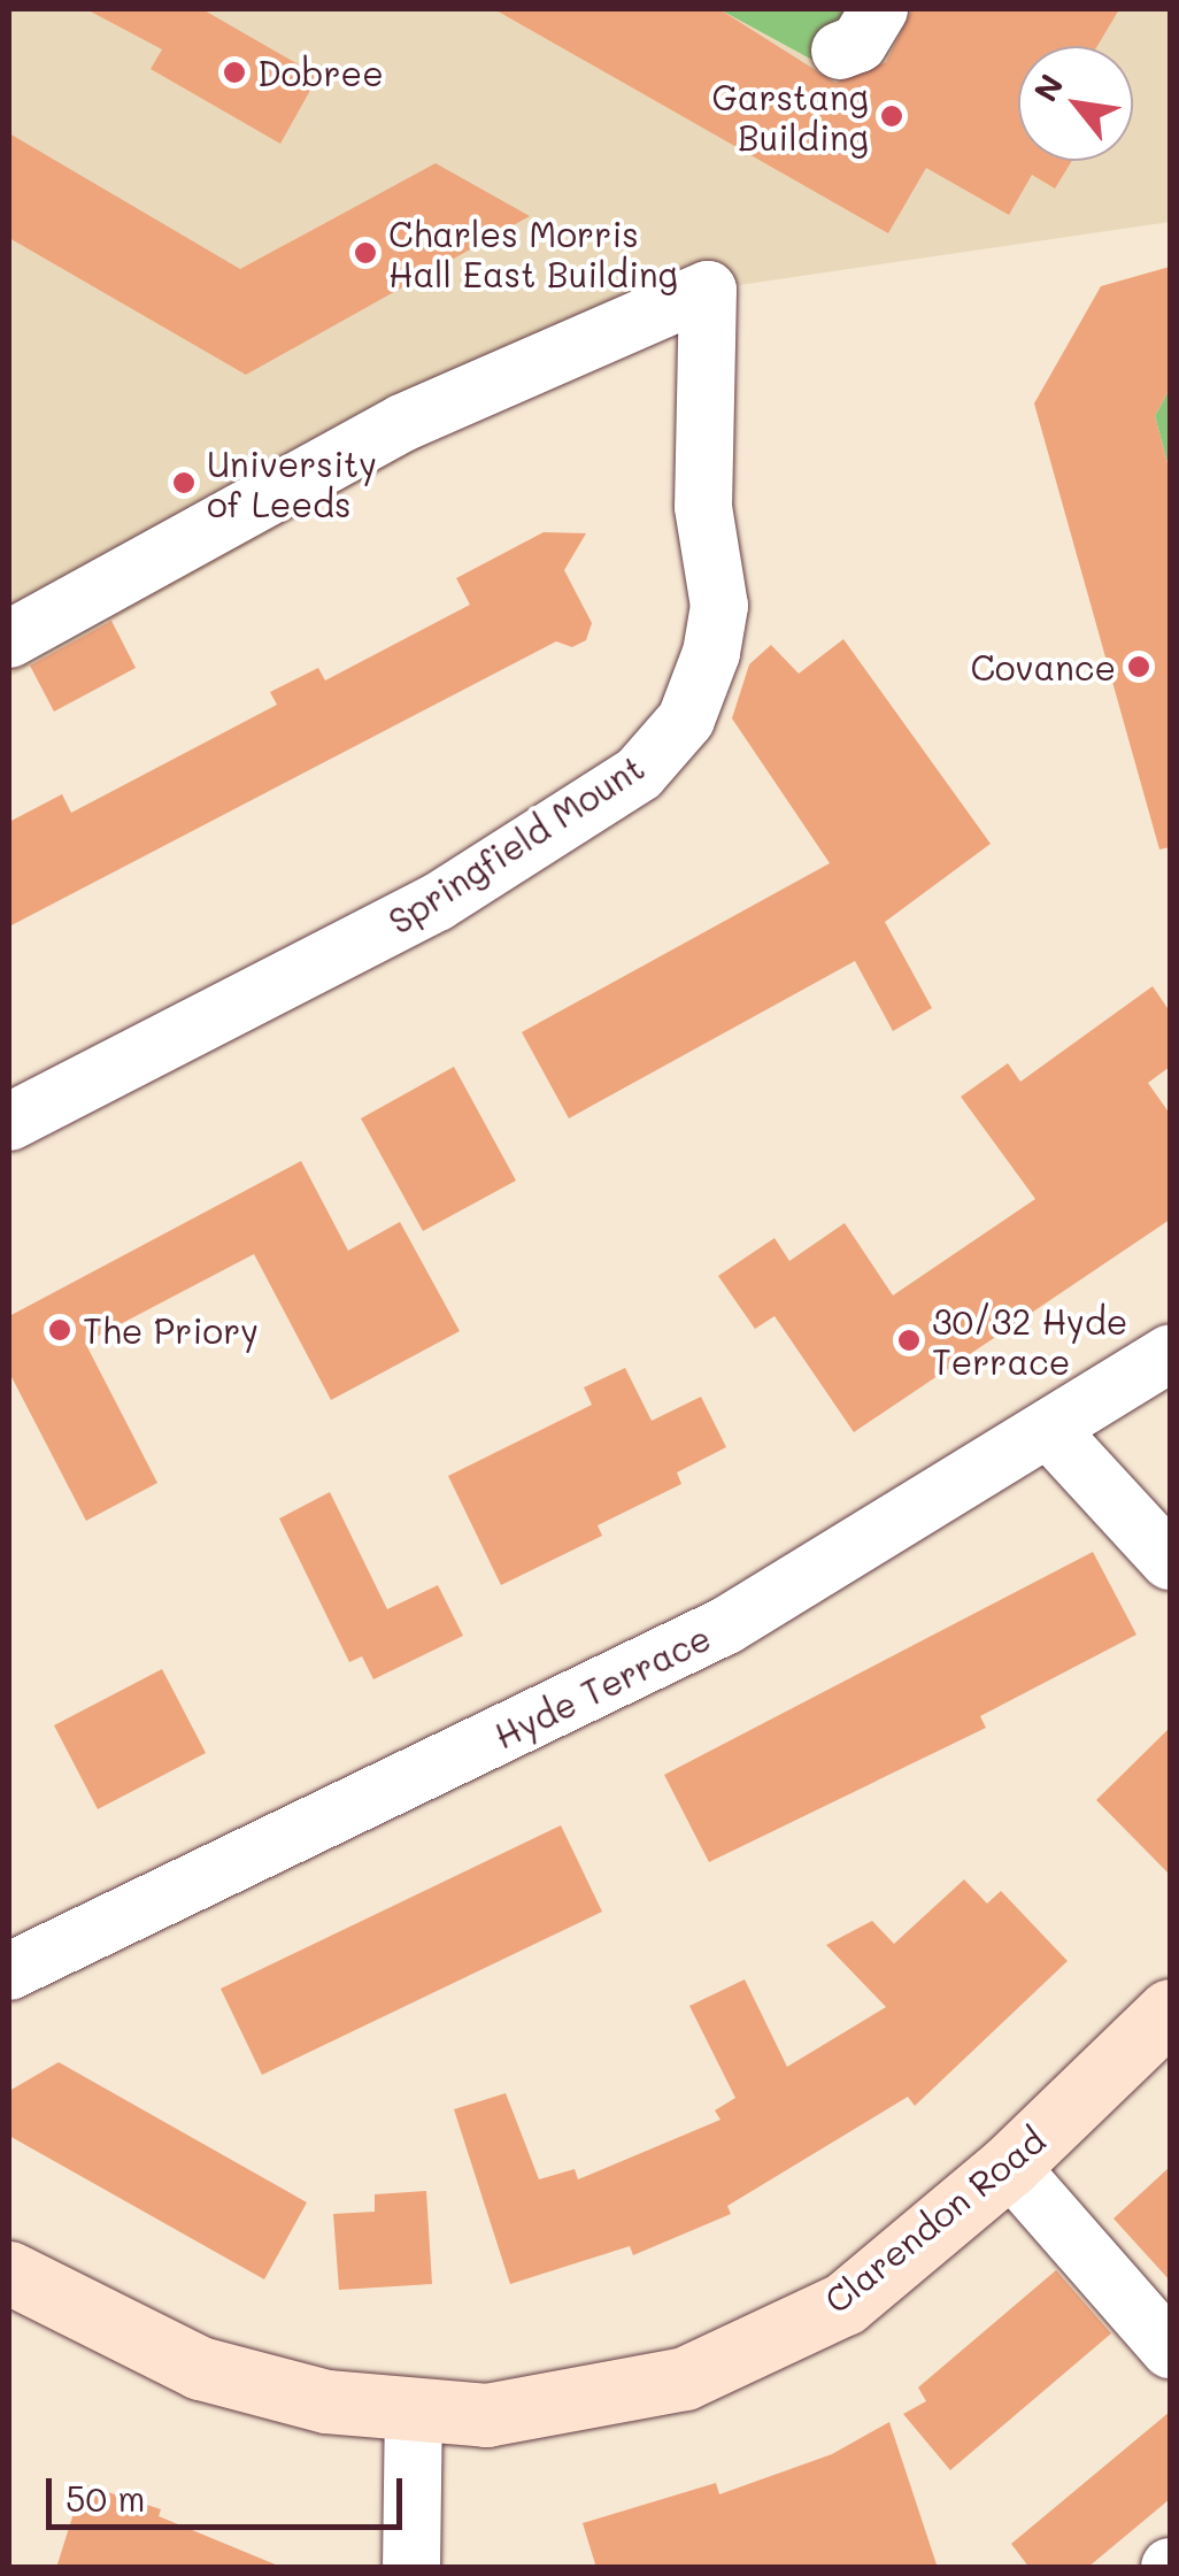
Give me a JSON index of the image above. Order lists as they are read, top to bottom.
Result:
{
  "streets": {
    "street": ["Springfield Mount", "Hyde Terrace", "Clarendon Road"]
  },
  "places": [
    "Dobree",
    "Garstang Building",
    "Charles Morris Hall East Building",
    "University of Leeds",
    "Covance",
    "The Priory",
    "30/32 Hyde Terrace"
  ],
  "scale_bar": "50 m",
  "north": "top left"
}
